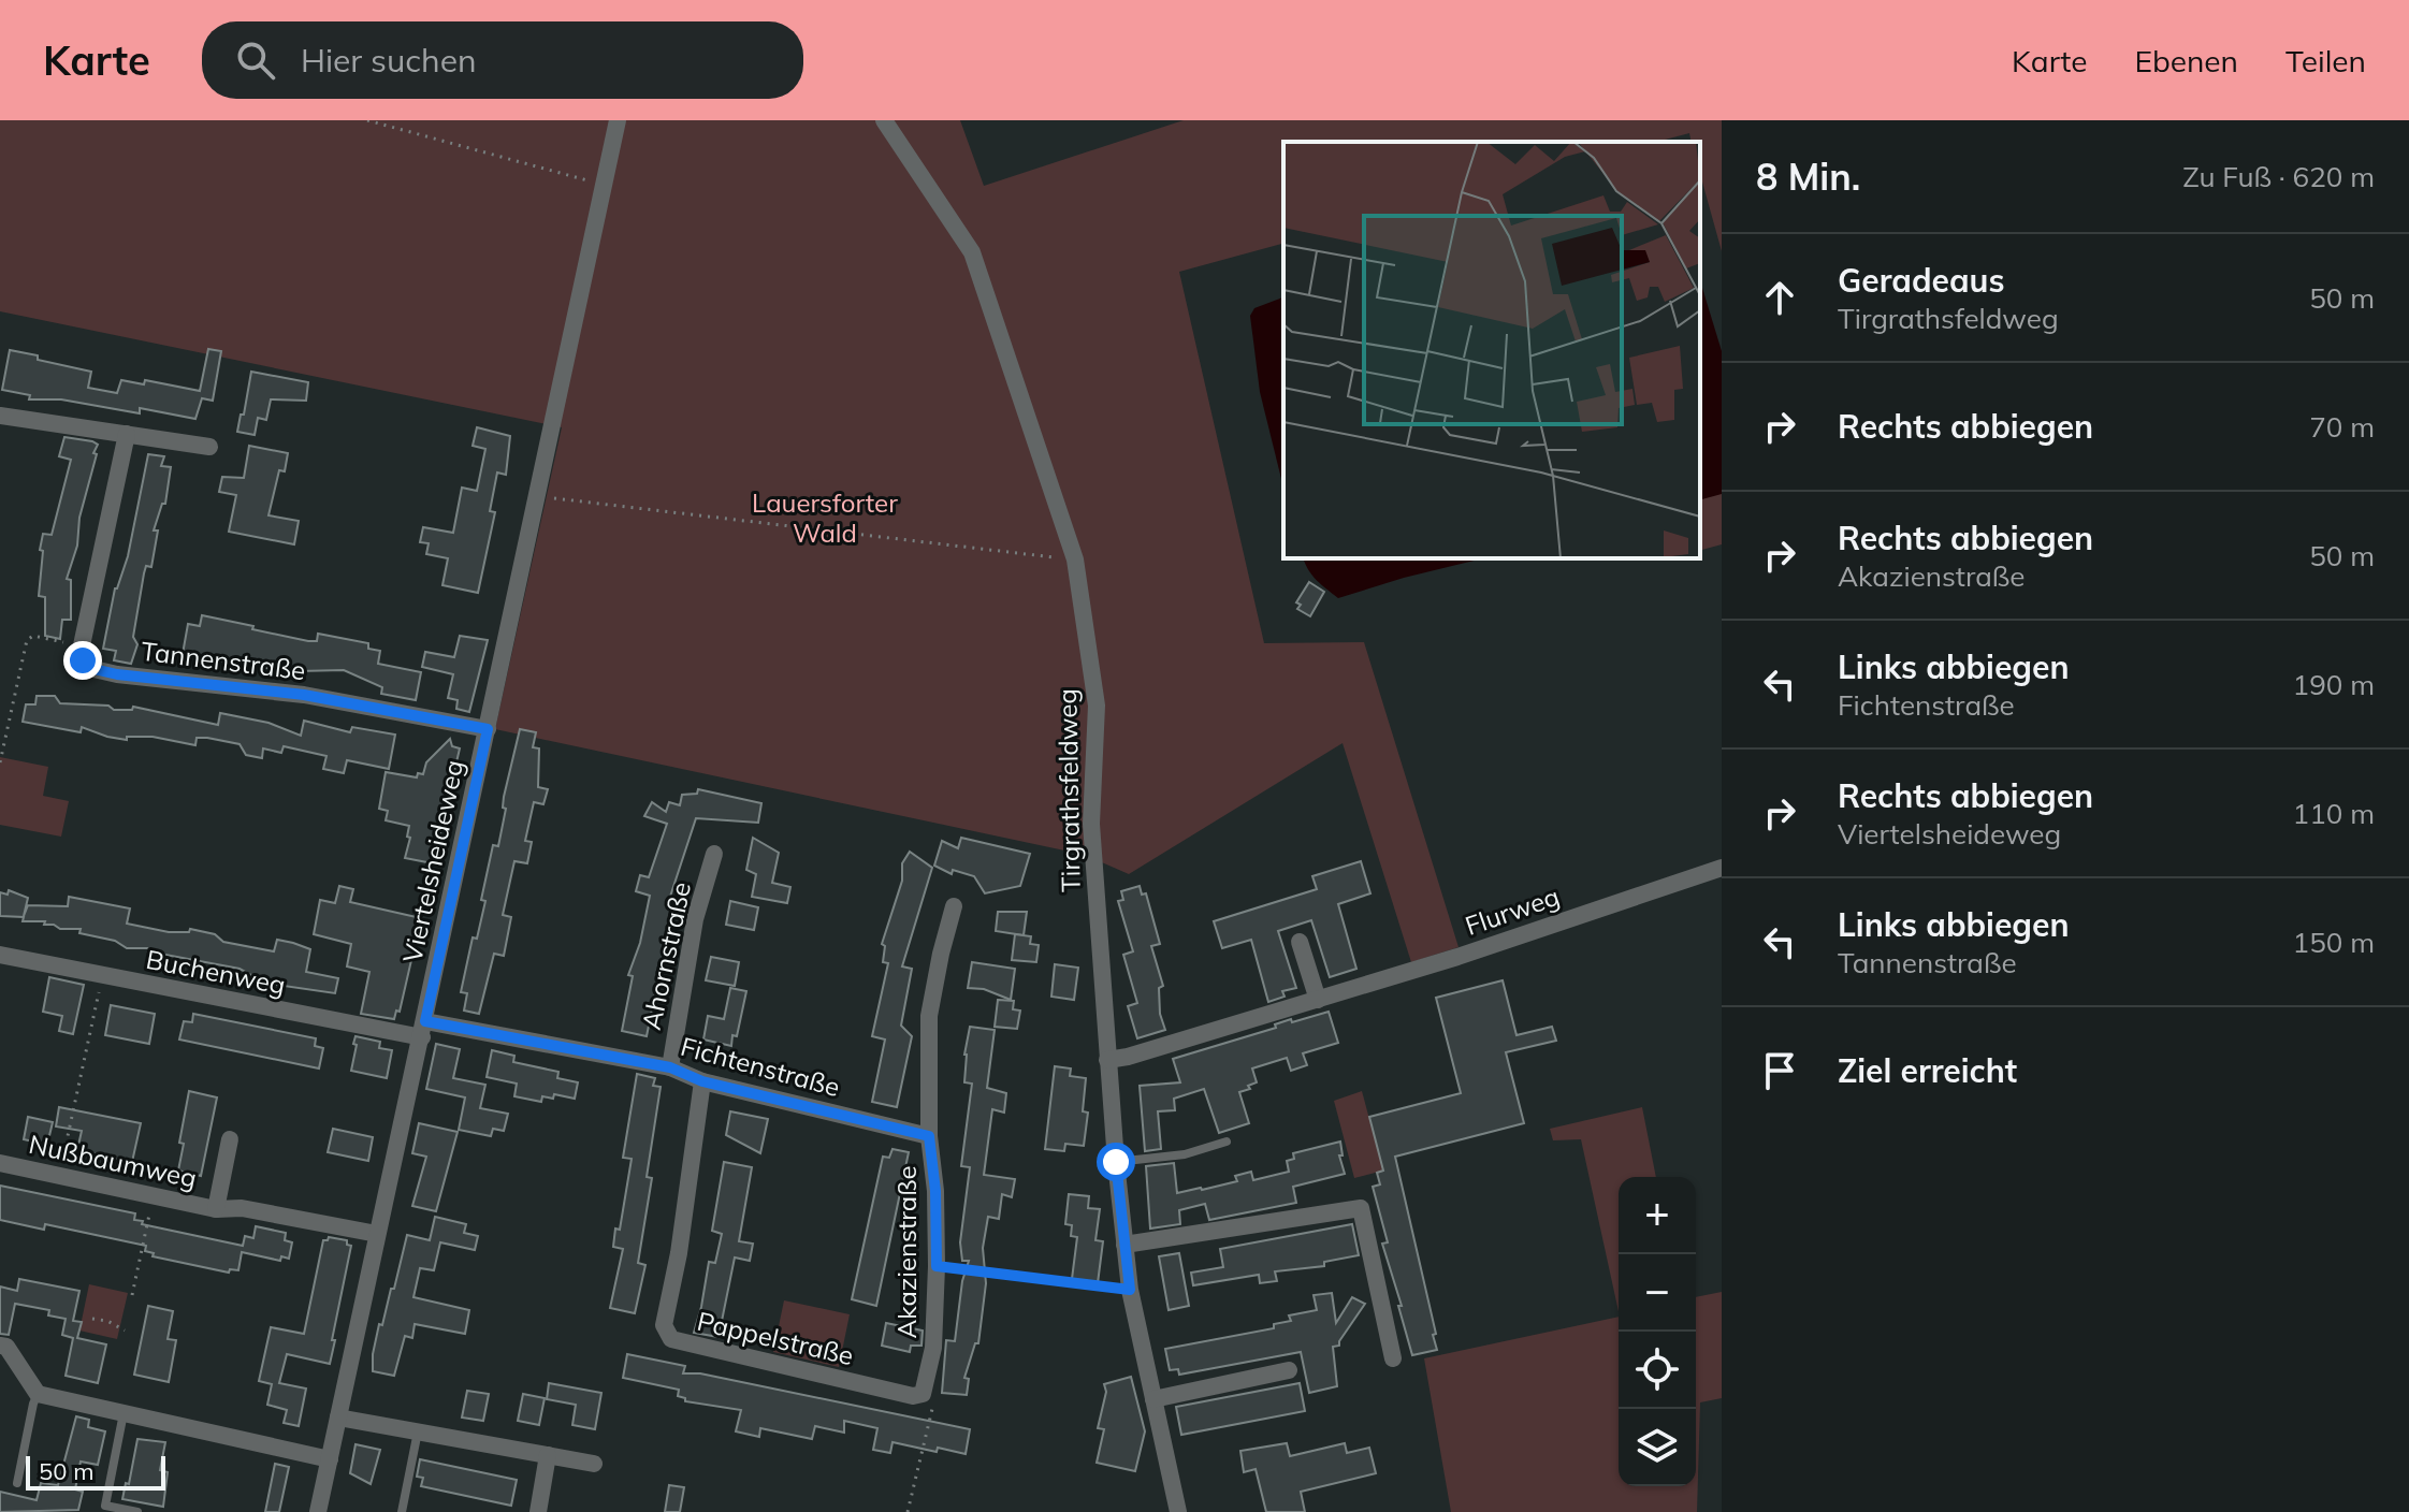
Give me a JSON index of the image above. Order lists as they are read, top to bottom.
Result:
{
  "streets": {
    "street": [
      "Tannenstraße",
      "Tirgrathsfeldweg",
      "Viertelsheideweg",
      "Flurweg",
      "Ahornstraße",
      "Buchenweg",
      "Fichtenstraße",
      "Nußbaumweg",
      "Akazienstraße",
      "Pappelstraße"
    ]
  },
  "crossings": [
    ["Tannenstraße", "Viertelsheideweg"],
    ["Tirgrathsfeldweg", "Flurweg"],
    ["Viertelsheideweg", "Buchenweg"],
    ["Viertelsheideweg", "Fichtenstraße"],
    ["Viertelsheideweg", "Nußbaumweg"],
    ["Ahornstraße", "Fichtenstraße"],
    ["Buchenweg", "Fichtenstraße"],
    ["Fichtenstraße", "Akazienstraße"],
    ["Fichtenstraße", "Pappelstraße"],
    ["Akazienstraße", "Pappelstraße"]
  ],
  "parks": ["Lauersforter Wald"],
  "scale_bar": "50 m",
  "page": {
    "header": "Karte",
    "search": "Hier suchen",
    "nav": ["Karte", "Ebenen", "Teilen"],
    "heading": ["8 Min.", "Zu Fuß · 620 m"],
    "list": [
      ["Geradeaus", "Tirgrathsfeldweg", "50 m"],
      ["Rechts abbiegen", "70 m"],
      ["Rechts abbiegen", "Akazienstraße", "50 m"],
      ["Links abbiegen", "Fichtenstraße", "190 m"],
      ["Rechts abbiegen", "Viertelsheideweg", "110 m"],
      ["Links abbiegen", "Tannenstraße", "150 m"],
      "Ziel erreicht"
    ],
    "map_buttons": ["+", "−"],
    "scale": "50 m"
  }
}
